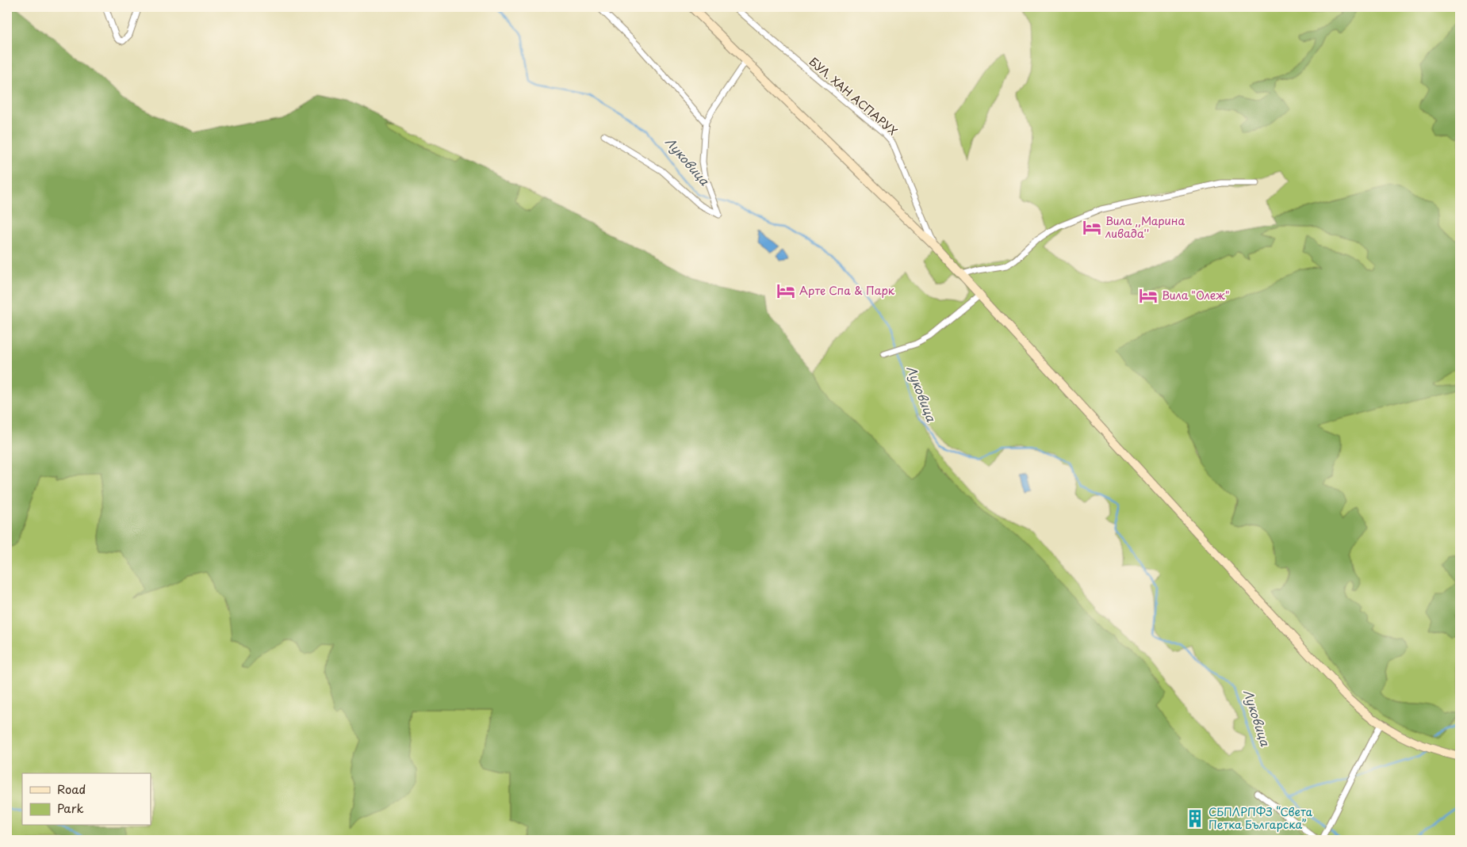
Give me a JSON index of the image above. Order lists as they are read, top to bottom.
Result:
{
  "streets": {
    "street": ["БУЛ. ХАН АСПАРУХ"]
  },
  "water": ["Луковица"],
  "places": {
    "hotel": ["Вила ,,Марина ливада''", "Арте Спа & Парк", "Вила \"Олеж\""],
    "building": ["СБПЛРПФЗ “Света Петка Българска”"]
  },
  "legend": ["Road", "Park"]
}
